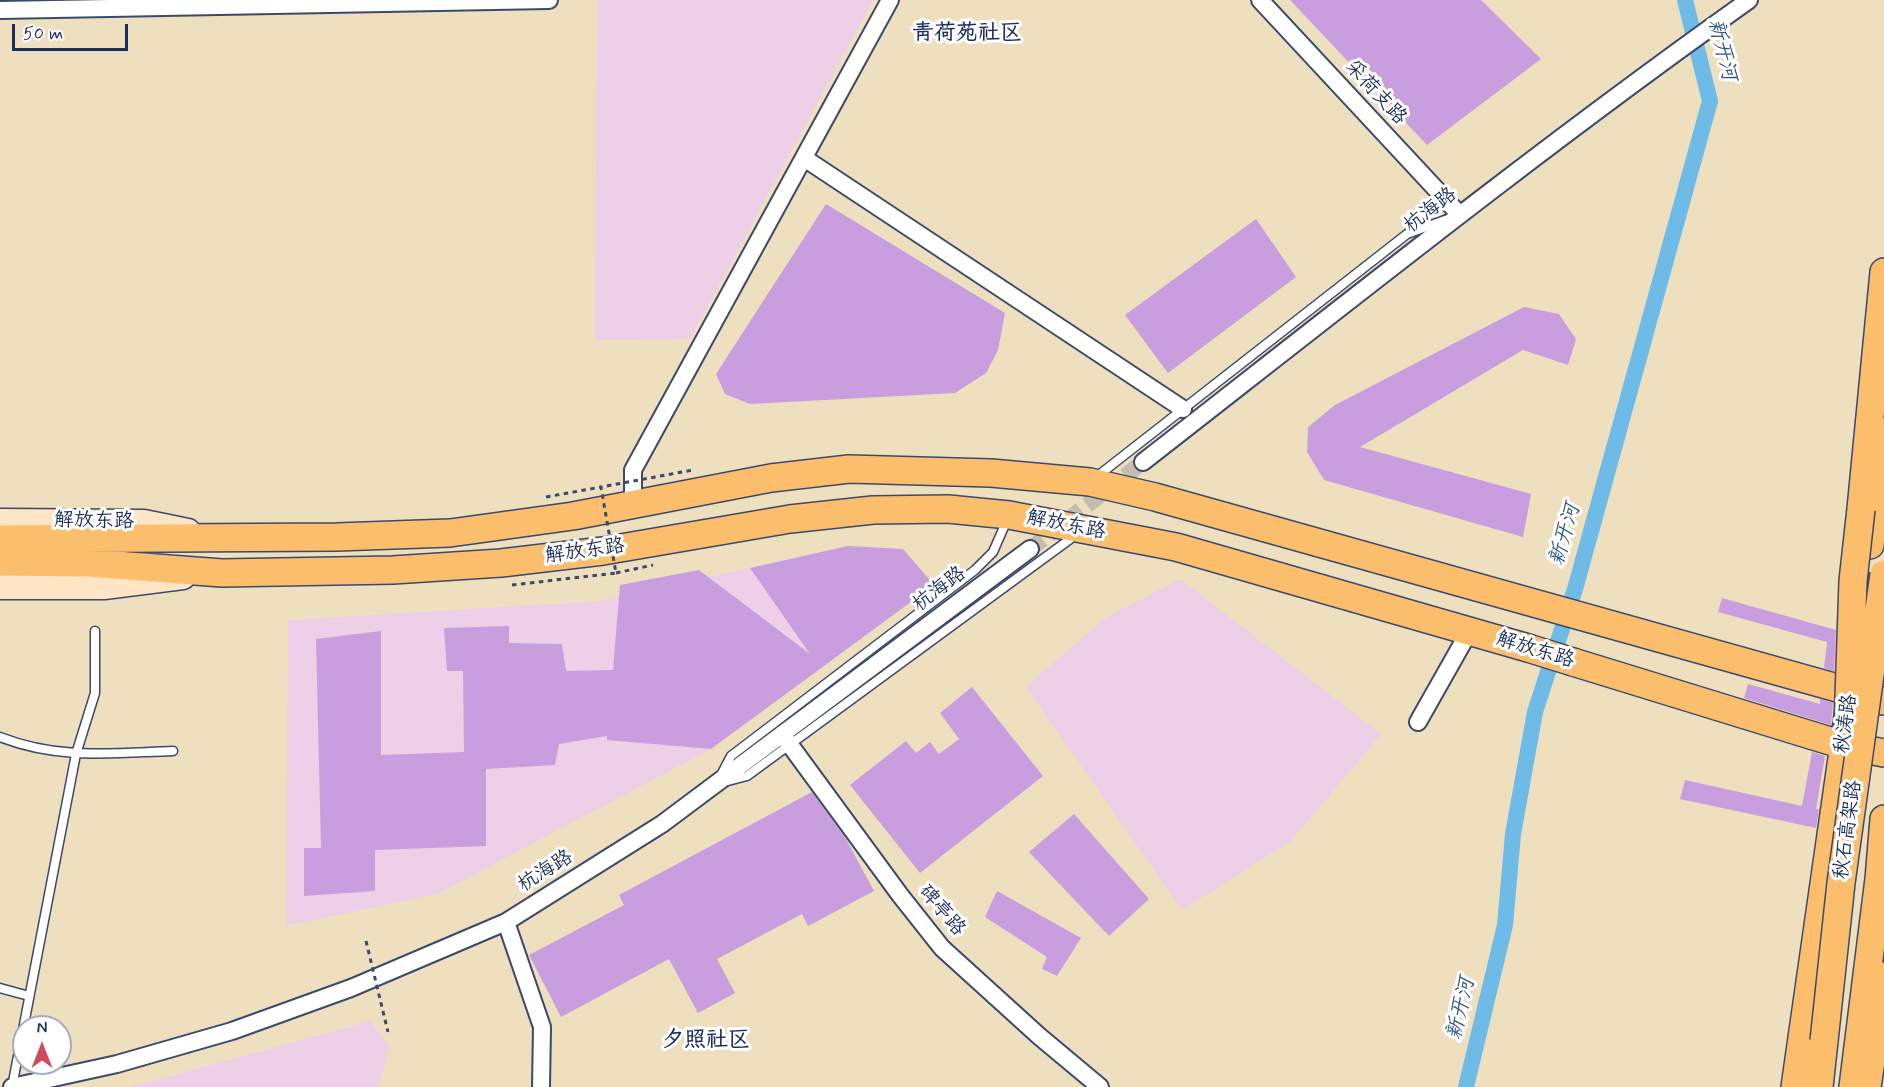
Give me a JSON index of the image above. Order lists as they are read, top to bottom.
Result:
{
  "streets": {
    "main road": ["解放东路", "秋涛路", "秋石高架路"],
    "street": ["采荷支路", "杭海路", "碑亭路"]
  },
  "crossings": [
    ["采荷支路", "杭海路"],
    ["杭海路", "碑亭路"],
    ["解放东路", "秋涛路"]
  ],
  "districts": ["青荷苑社区", "夕照社区"],
  "water": ["新开河"],
  "scale_bar": "50 m",
  "north": "top"
}
